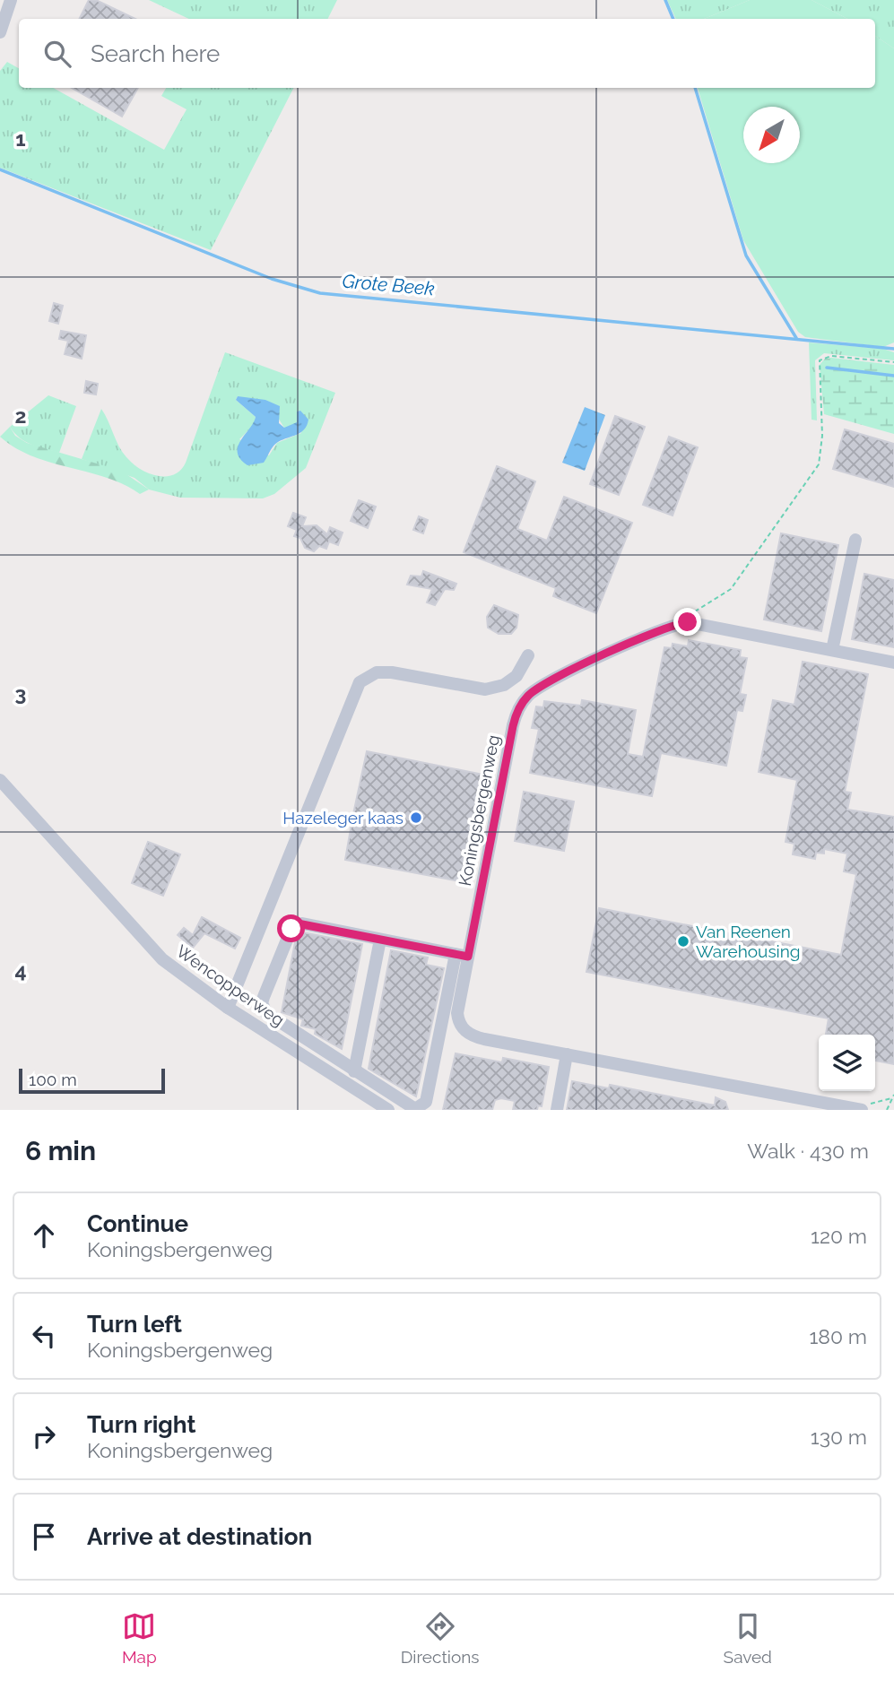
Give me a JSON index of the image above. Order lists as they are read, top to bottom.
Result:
{
  "streets": {
    "street": ["Koningsbergenweg", "Wencopperweg"]
  },
  "water": ["Grote Beek"],
  "places": ["Hazeleger kaas", "Van Reenen Warehousing"],
  "scale_bar": "100 m",
  "north": "bottom left",
  "page": {
    "search": "Search here",
    "scale": "100 m",
    "heading": ["6 min", "Walk · 430 m"],
    "list": [
      ["Continue", "Koningsbergenweg", "120 m"],
      ["Turn left", "Koningsbergenweg", "180 m"],
      ["Turn right", "Koningsbergenweg", "130 m"],
      "Arrive at destination"
    ],
    "nav": ["Map", "Directions", "Saved"]
  },
  "grid": {
    "rows": [
      "1",
      "2",
      "3",
      "4"
    ]
  }
}
